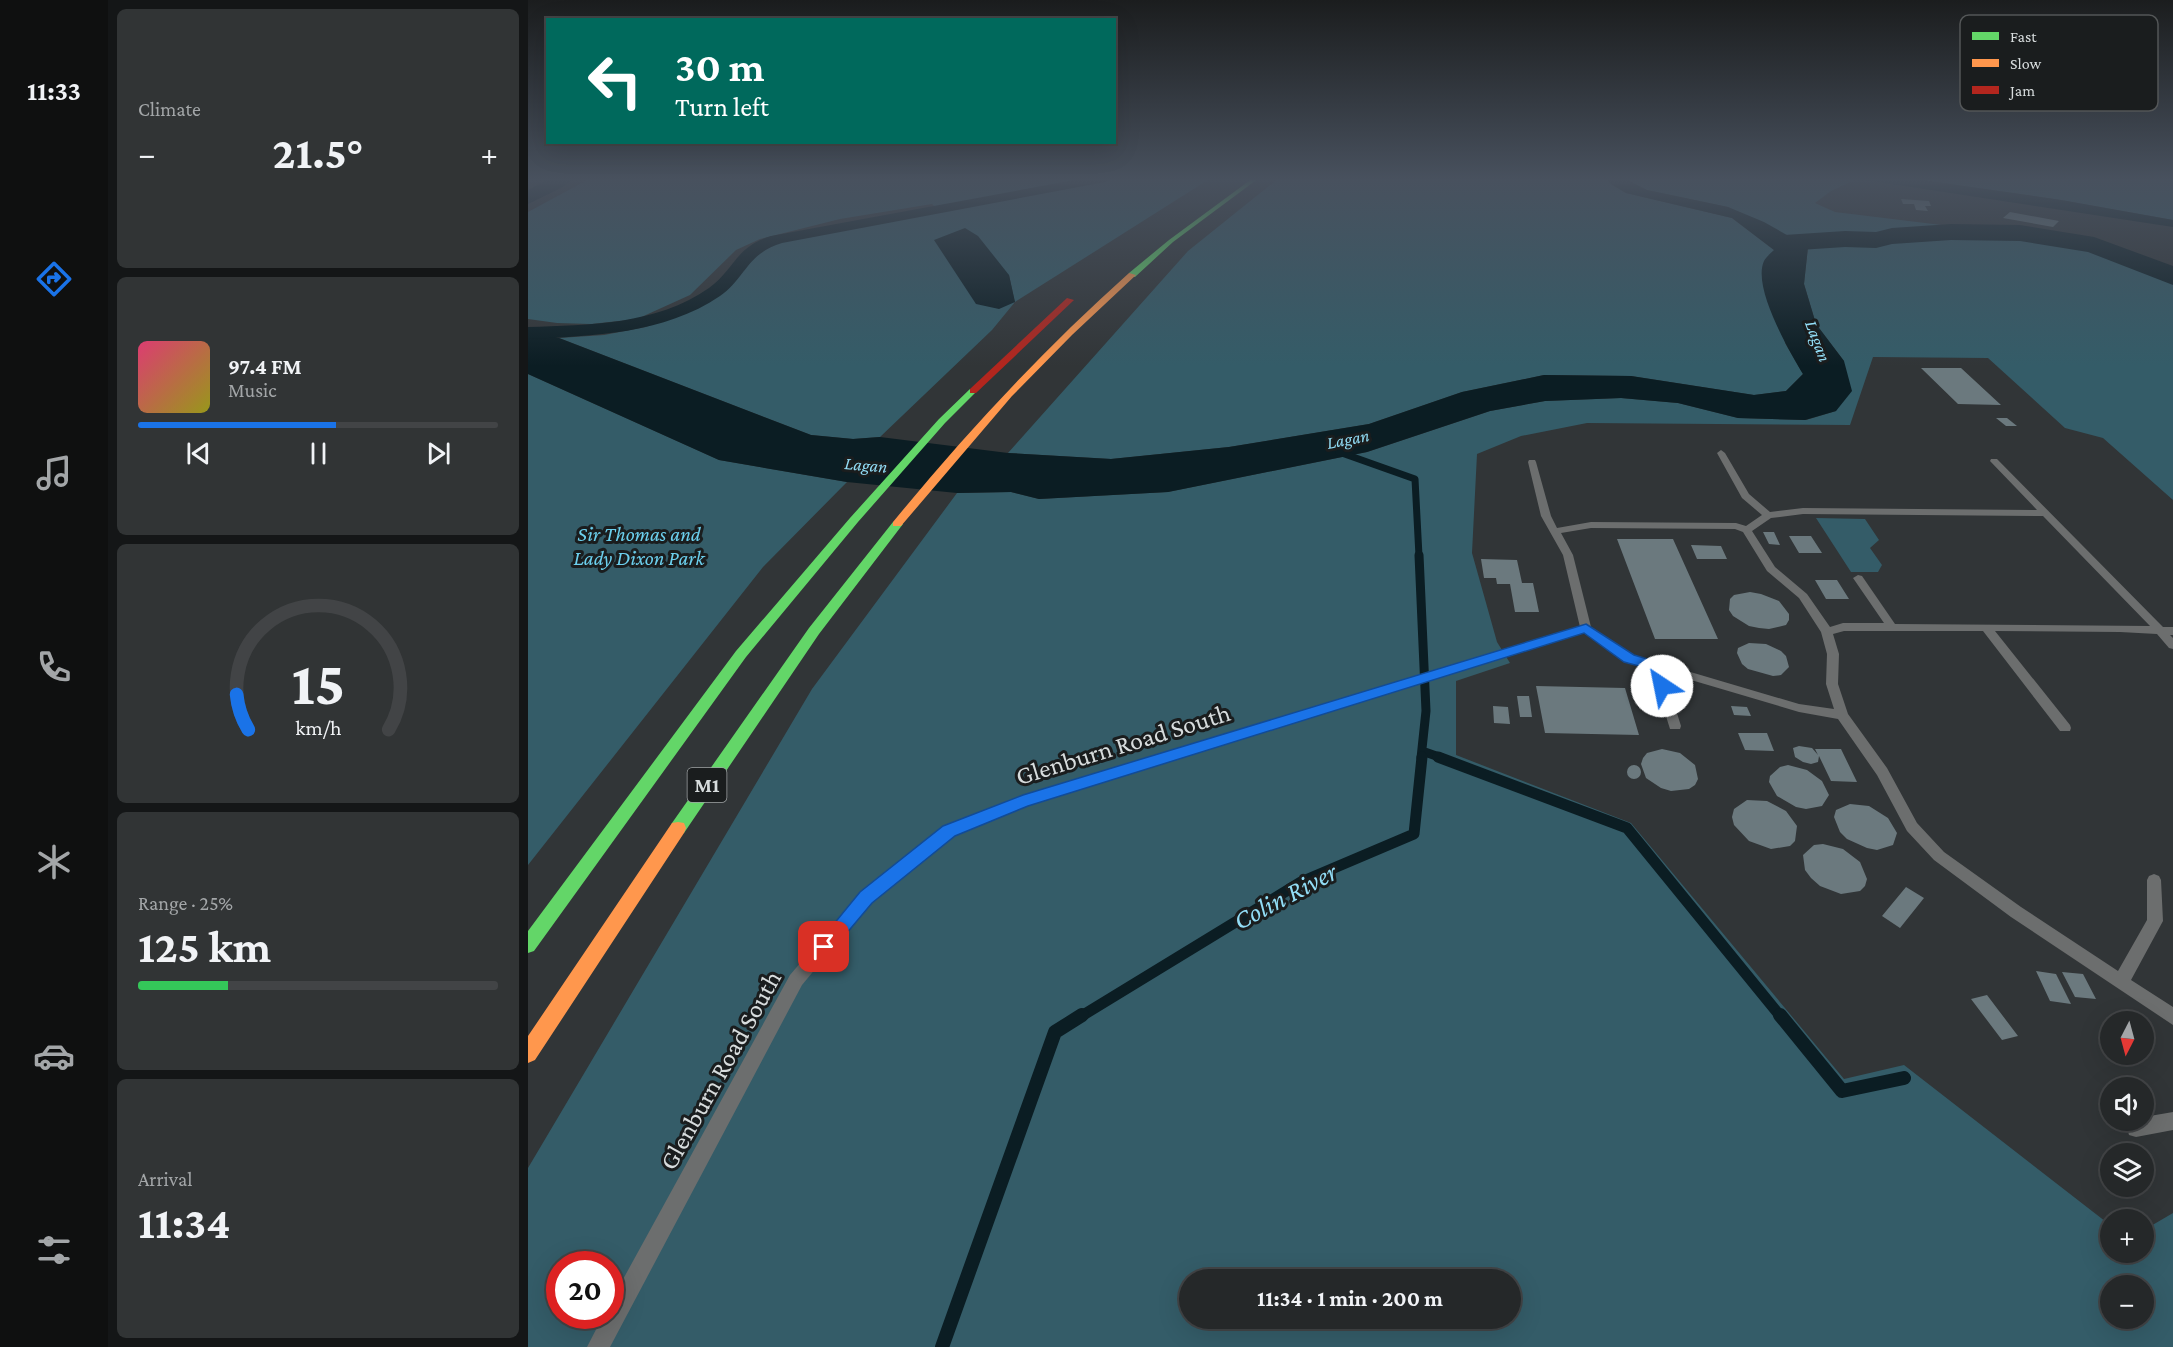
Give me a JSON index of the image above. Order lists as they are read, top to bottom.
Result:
{
  "streets": {
    "highway": ["M1"],
    "lane": ["Glenburn Road South"]
  },
  "water": ["Lagan", "Colin River"],
  "parks": ["Sir Thomas and Lady Dixon Park"],
  "legend": ["Fast", "Slow", "Jam"],
  "north": "bottom",
  "page": {
    "tabs": "11:33",
    "tile": [
      "Climate",
      ["Range · 25%", "125 km"],
      ["Arrival", "11:34"]
    ],
    "turn": ["30 m", "Turn left"],
    "heat": ["−", "21.5°", "+"],
    "song": ["97.4 FM", "Music"],
    "map_buttons": ["+", "−"],
    "limit": "20",
    "trip": "11:34 · 1 min · 200 m",
    "gauge": ["15", "km/h"]
  }
}
